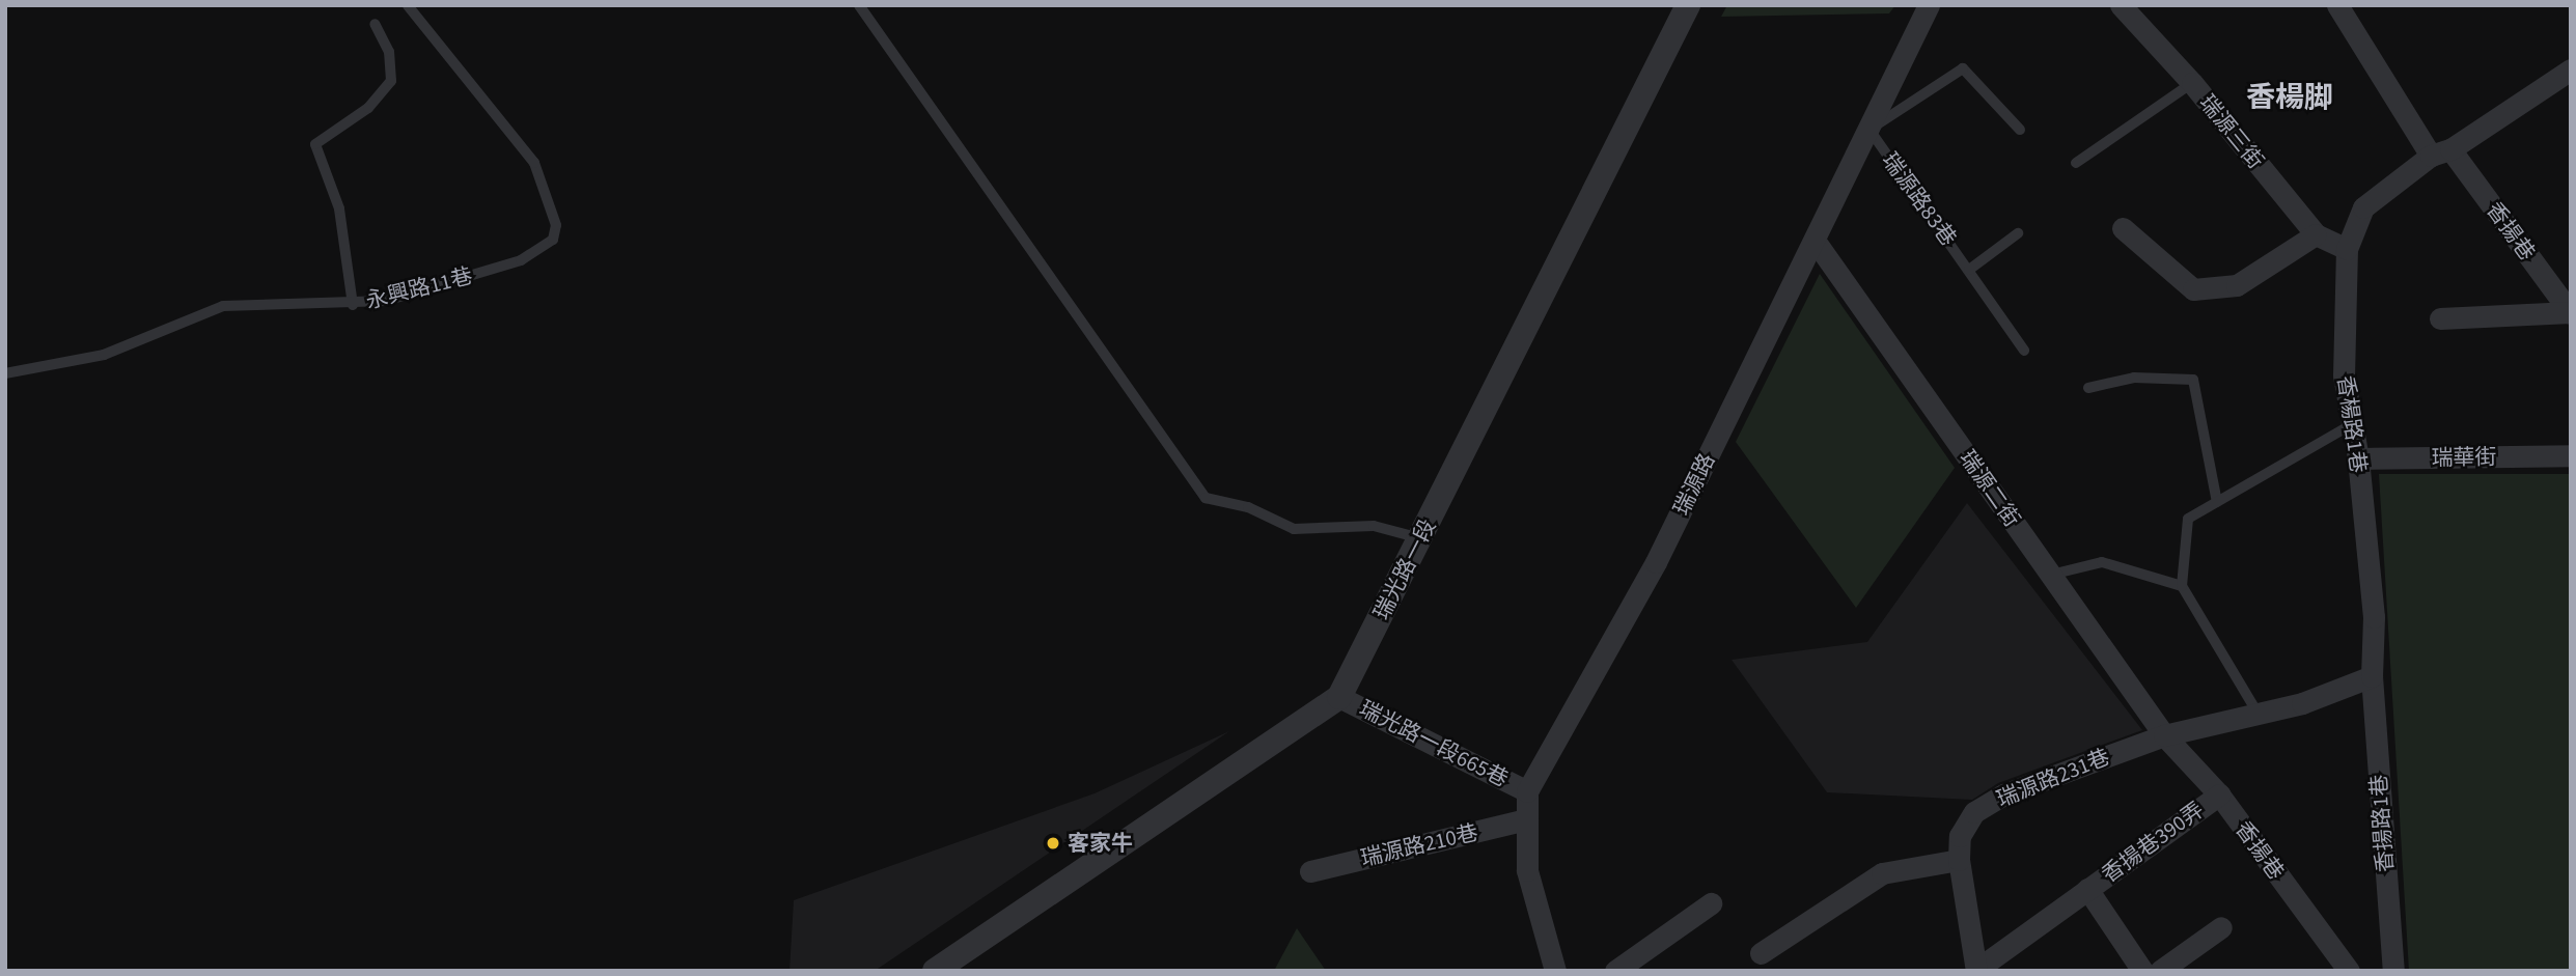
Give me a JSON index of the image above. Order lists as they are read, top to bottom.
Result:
{
  "streets": {
    "street": [
      "瑞源三街",
      "香揚巷",
      "香楊路1巷",
      "瑞華街",
      "瑞源路",
      "瑞源二街",
      "瑞光路一段",
      "瑞光路一段665巷",
      "瑞源路231巷",
      "香揚路1巷",
      "香揚巷390弄",
      "瑞源路210巷"
    ],
    "lane": ["瑞源路83巷", "永興路11巷"]
  },
  "crossings": [
    ["瑞源三街", "香楊路1巷"],
    ["瑞源路83巷", "瑞源路"],
    ["香揚巷", "香楊路1巷"],
    ["香揚巷", "瑞源二街"],
    ["香揚巷", "瑞源路231巷"],
    ["香揚巷", "香揚巷390弄"],
    ["香楊路1巷", "瑞華街"],
    ["香楊路1巷", "香揚路1巷"],
    ["瑞源路", "瑞源二街"],
    ["瑞源路", "瑞光路一段665巷"],
    ["瑞源路", "瑞源路210巷"],
    ["瑞源二街", "瑞源路231巷"],
    ["瑞光路一段", "瑞光路一段665巷"],
    ["瑞源路231巷", "香揚巷390弄"]
  ],
  "districts": ["香楊脚"],
  "places": ["客家牛"]
}
